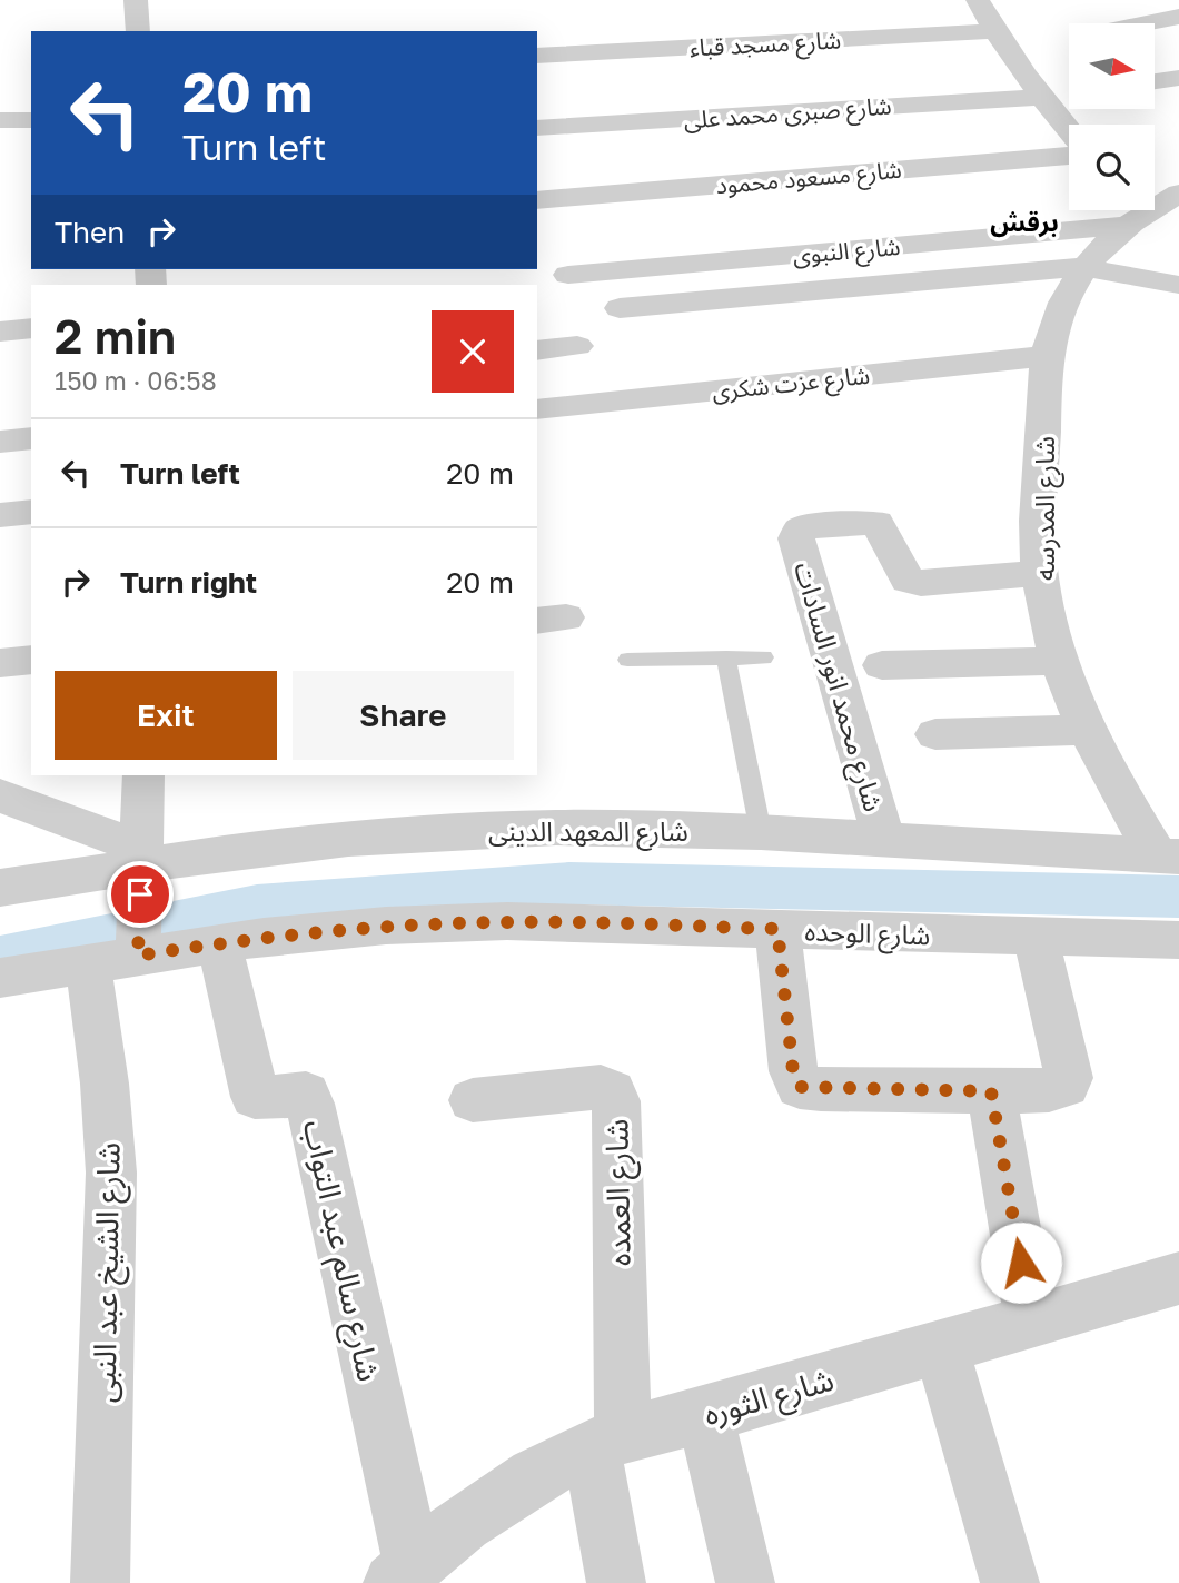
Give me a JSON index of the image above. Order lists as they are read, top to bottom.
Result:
{
  "streets": {
    "street": [
      "شارع مسجد قباء",
      "شارع صبرى محمد على",
      "شارع مسعود محمود",
      "شارع النبوى",
      "شارع عزت شكرى",
      "شارع المدرسه",
      "شارع محمد انور السادات",
      "شارع المعهد الدينى",
      "شارع الوحده",
      "شارع العمده",
      "شارع سالم عبد التواب",
      "شارع الشيخ عبد النبى",
      "شارع الثوره"
    ]
  },
  "crossings": [
    ["شارع النبوى", "شارع المدرسه"],
    ["شارع عزت شكرى", "شارع المدرسه"],
    ["شارع المدرسه", "شارع محمد انور السادات"],
    ["شارع المدرسه", "شارع المعهد الدينى"],
    ["شارع محمد انور السادات", "شارع المعهد الدينى"],
    ["شارع المعهد الدينى", "شارع الشيخ عبد النبى"],
    ["شارع الوحده", "شارع سالم عبد التواب"],
    ["شارع الوحده", "شارع الشيخ عبد النبى"],
    ["شارع العمده", "شارع الثوره"],
    ["شارع سالم عبد التواب", "شارع الثوره"]
  ],
  "districts": ["برقش"],
  "north": "right",
  "page": {
    "turn": ["20 m", "Turn left"],
    "then": "Then",
    "heading": ["2 min", "150 m · 06:58"],
    "list": [
      {
        "name": "Turn left",
        "value": "20 m"
      },
      {
        "name": "Turn right",
        "value": "20 m"
      }
    ],
    "buttons": ["Exit", "Share"]
  }
}
